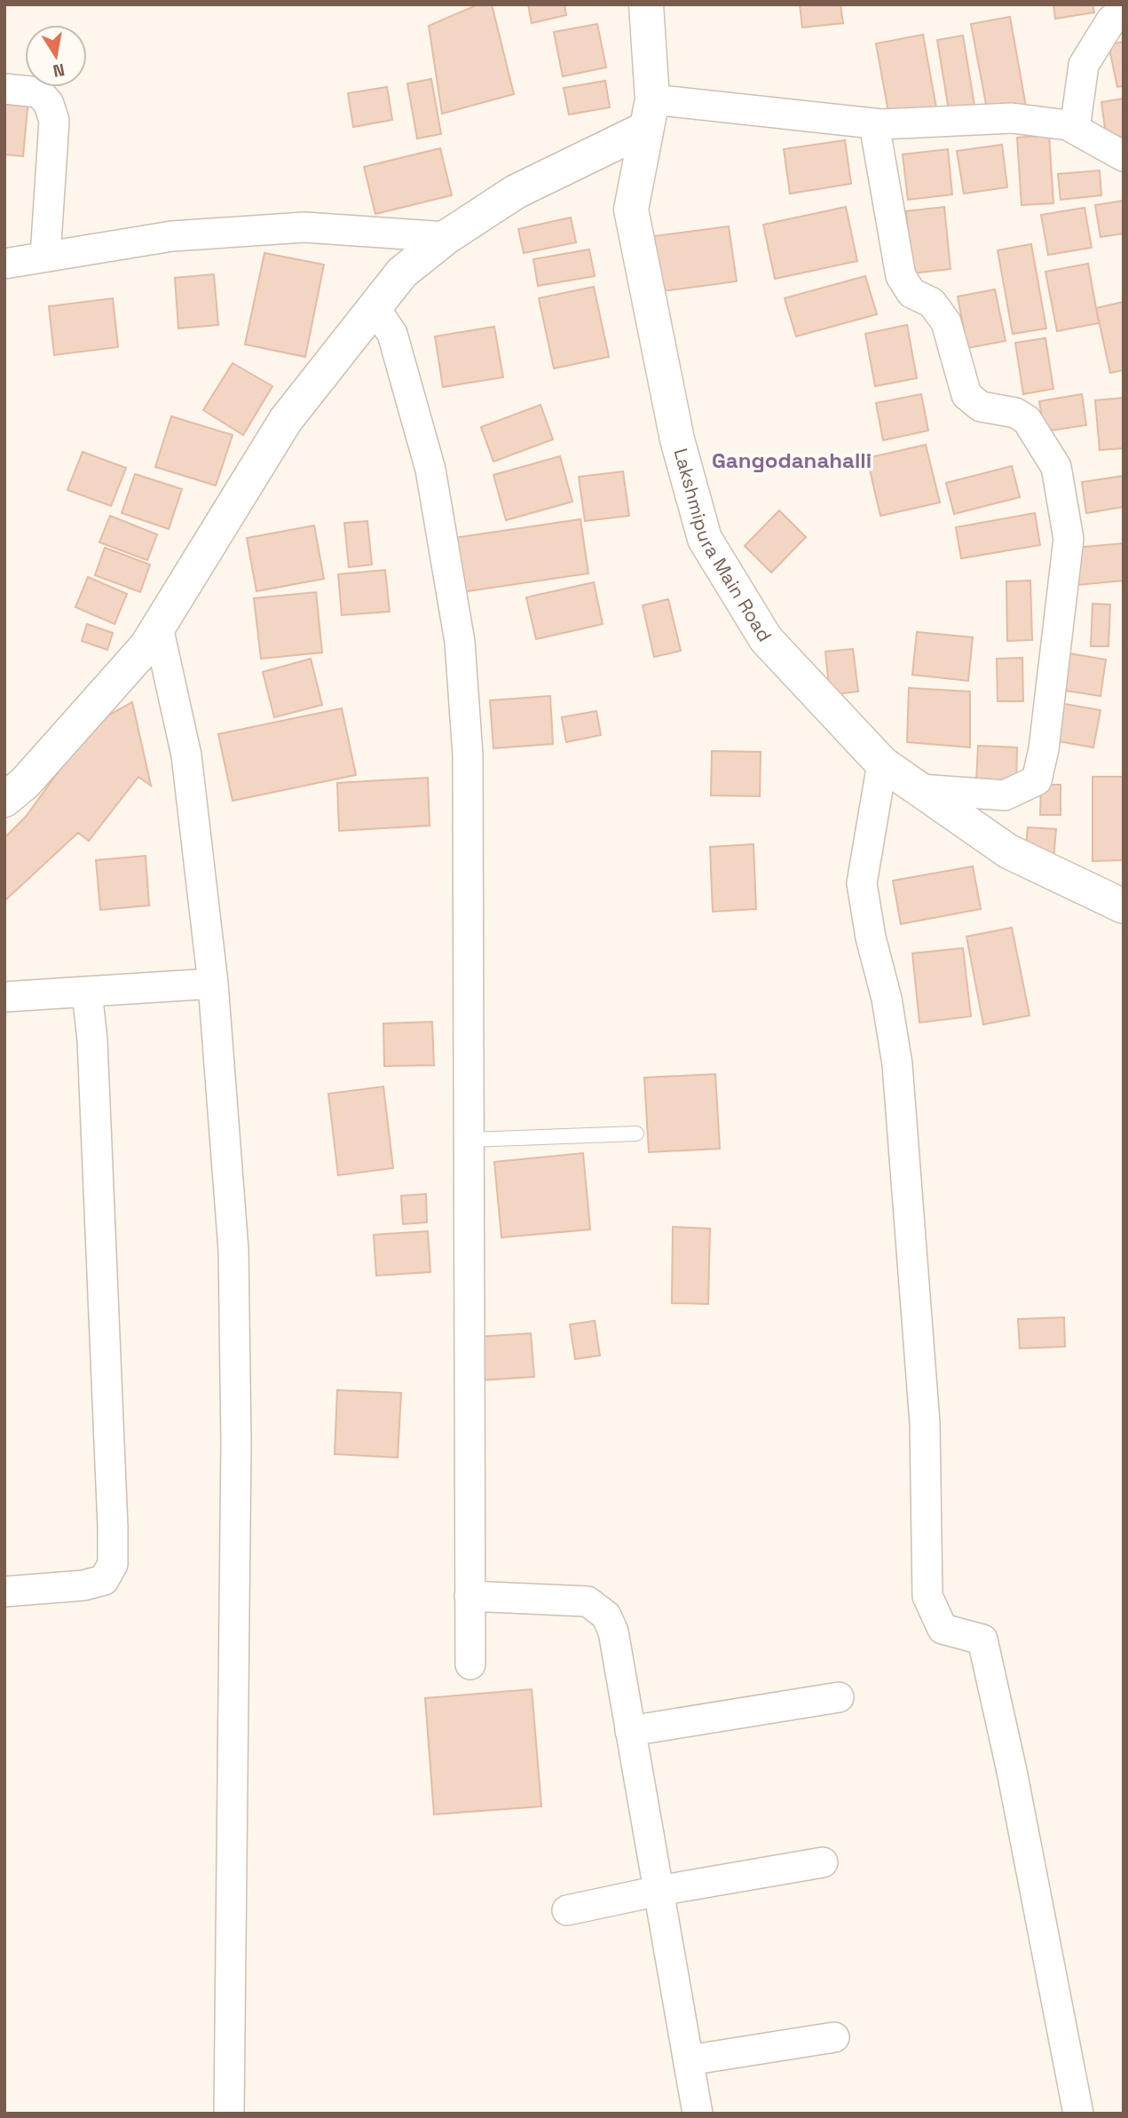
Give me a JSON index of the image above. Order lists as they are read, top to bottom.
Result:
{
  "streets": {
    "main road": ["Lakshmipura Main Road"]
  },
  "districts": ["Gangodanahalli"],
  "north": "bottom"
}
